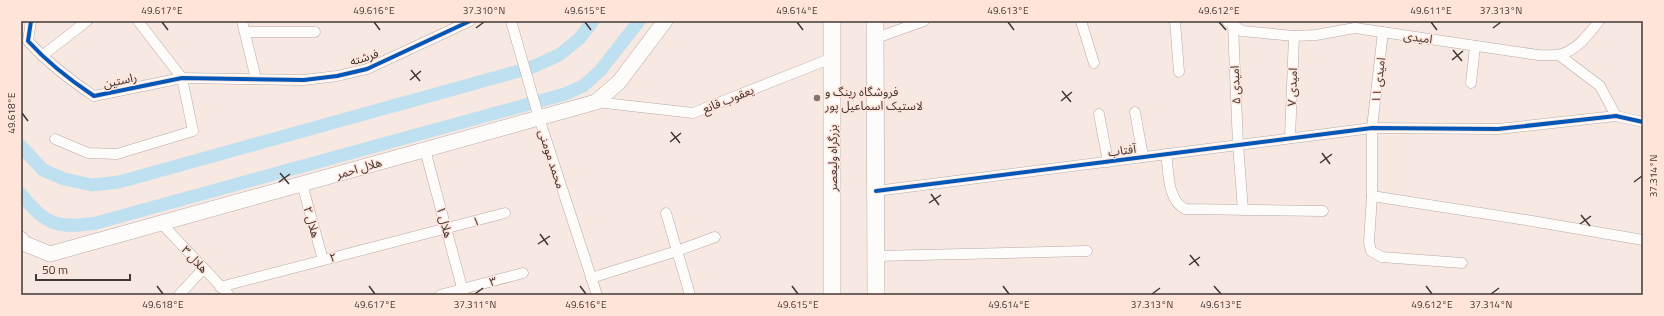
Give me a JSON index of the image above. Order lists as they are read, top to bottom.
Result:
{
  "streets": {
    "highway": ["بزرگراه ولیعصر"],
    "main road": ["هلال احمر"],
    "street": [
      "امیدی",
      "فرشته",
      "راستین",
      "امیدی ۱۱",
      "امیدی ۵",
      "امیدی ۷",
      "یعقوب قانع",
      "آفتاب",
      "محمد مومنی",
      "۱",
      "هلال ۲",
      "هلال ۱",
      "۲",
      "هلال ۳",
      "۳"
    ]
  },
  "crossings": [
    ["امیدی", "امیدی ۱۱"],
    ["امیدی", "امیدی ۵"],
    ["امیدی", "امیدی ۷"],
    ["فرشته", "راستین"],
    ["امیدی ۱۱", "آفتاب"],
    ["امیدی ۵", "آفتاب"],
    ["امیدی ۷", "آفتاب"],
    ["یعقوب قانع", "بزرگراه ولیعصر"],
    ["یعقوب قانع", "هلال احمر"],
    ["محمد مومنی", "هلال احمر"],
    ["هلال احمر", "هلال ۲"],
    ["هلال احمر", "هلال ۱"],
    ["هلال احمر", "هلال ۳"],
    ["۱", "هلال ۱"],
    ["۱", "۲"],
    ["هلال ۲", "۲"],
    ["هلال ۱", "۲"],
    ["هلال ۱", "۳"],
    ["۲", "هلال ۳"]
  ],
  "places": ["فروشگاه رینگ و لاستیک اسماعیل پور"],
  "scale_bar": "50 m",
  "coordinates": [
    "49.617°E",
    "49.616°E",
    "37.310°N",
    "49.615°E",
    "49.614°E",
    "49.613°E",
    "49.612°E",
    "49.611°E",
    "37.313°N",
    "49.618°E",
    "37.314°N",
    "37.311°N"
  ]
}
